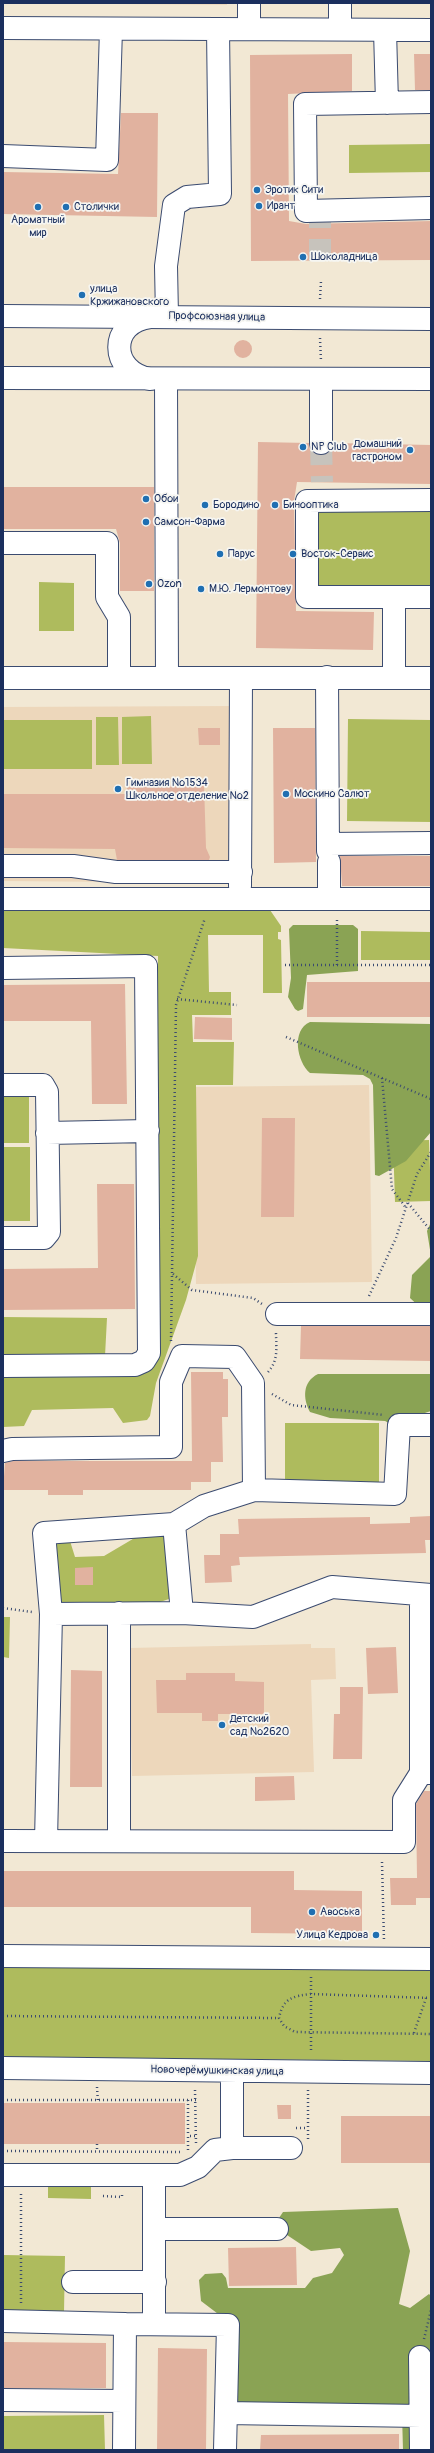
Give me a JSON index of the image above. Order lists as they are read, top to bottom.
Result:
{
  "streets": {
    "street": ["Профсоюзная улица", "Новочерёмушкинская улица"]
  },
  "places": [
    "Эротик Сити",
    "Ирант",
    "Ароматный мир",
    "Столички",
    "Шоколадница",
    "улица Кржижановского",
    "NP Club",
    "Домашний гастроном",
    "Обои",
    "Бородино",
    "Бинооптика",
    "Самсон-Фарма",
    "Парус",
    "Восток-Сервис",
    "Ozon",
    "М.Ю. Лермонтову",
    "Гимназия №1534 Школьное отделение №2",
    "Москино Салют",
    "Детский сад №2620",
    "Авоська",
    "Улица Кедрова"
  ]
}
